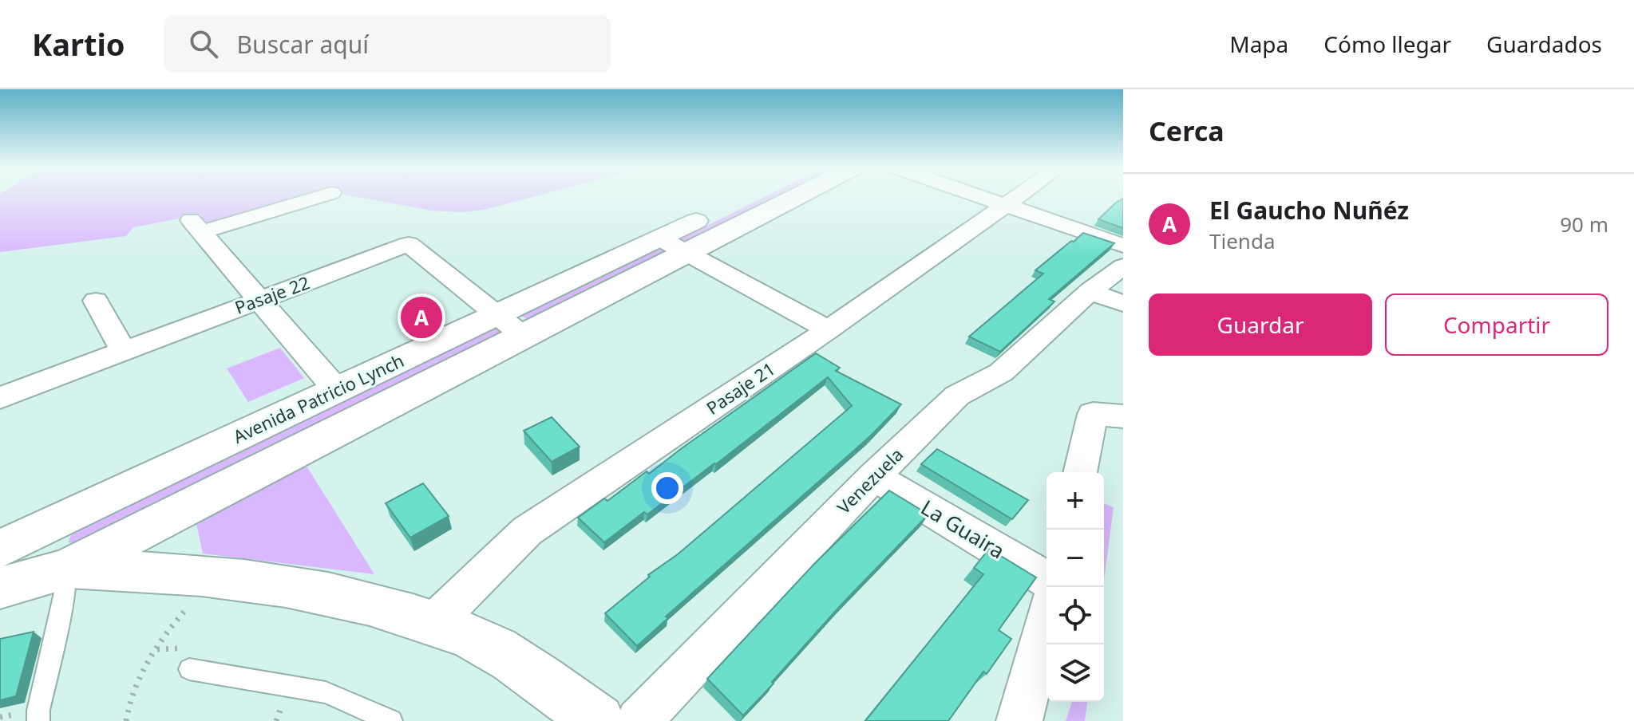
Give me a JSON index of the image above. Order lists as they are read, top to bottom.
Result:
{
  "streets": {
    "street": [
      "Pasaje 22",
      "Pasaje 21",
      "Avenida Patricio Lynch",
      "Venezuela",
      "La Guaira"
    ]
  },
  "crossings": [
    ["Pasaje 22", "Avenida Patricio Lynch"],
    ["Venezuela", "La Guaira"]
  ],
  "page": {
    "header": "Kartio",
    "search": "Buscar aquí",
    "nav": ["Mapa", "Cómo llegar", "Guardados"],
    "heading": "Cerca",
    "list": [
      {
        "mark": "A",
        "name": "El Gaucho Nuñéz",
        "note": "Tienda",
        "value": "90 m"
      }
    ],
    "buttons": ["Guardar", "Compartir"],
    "pins": "A",
    "map_buttons": ["+", "−"]
  }
}
